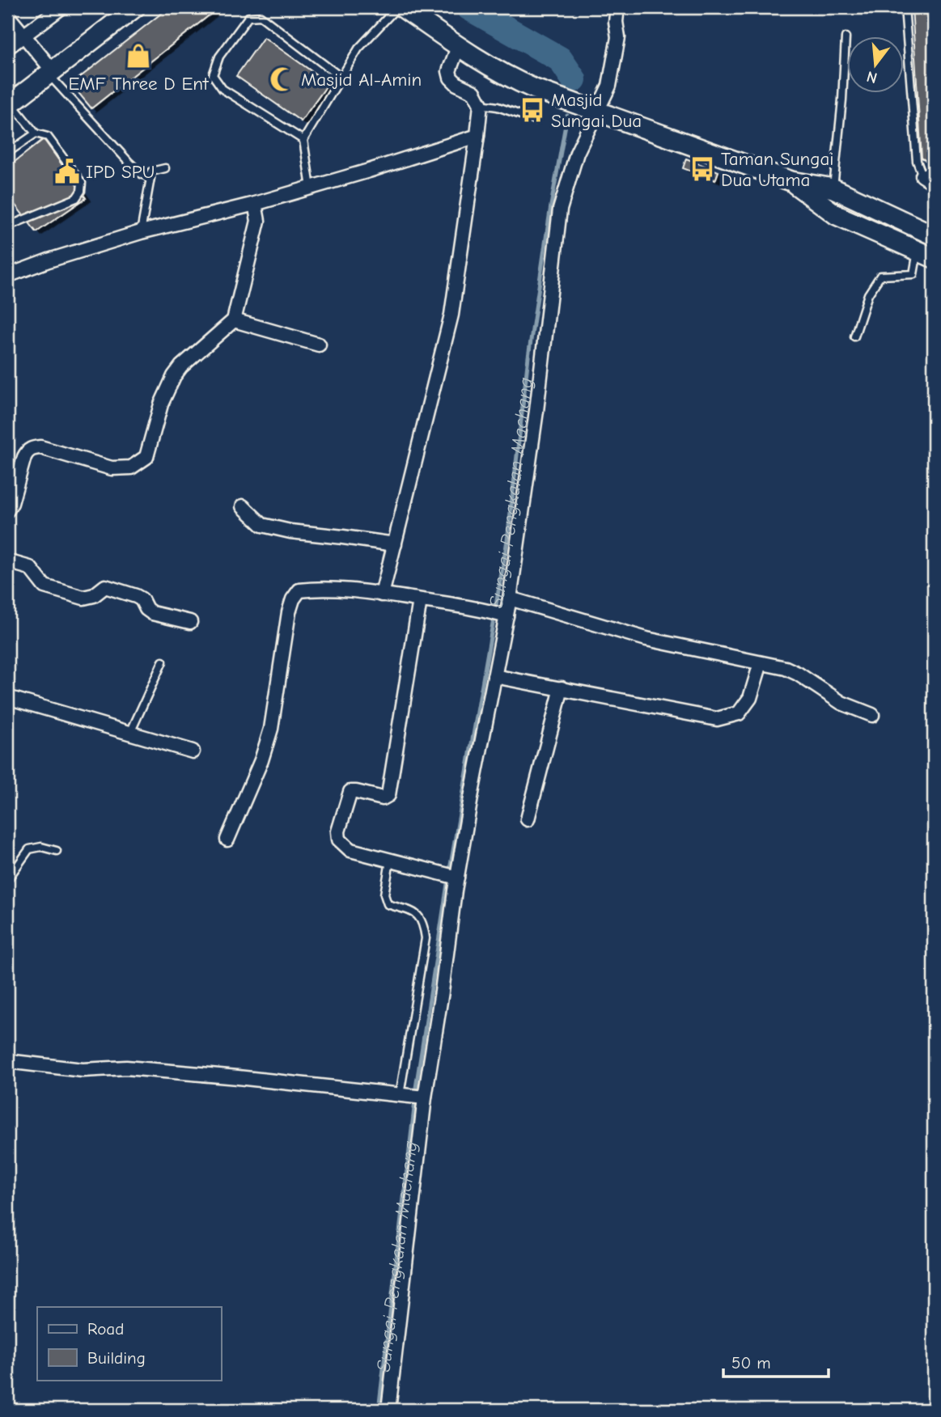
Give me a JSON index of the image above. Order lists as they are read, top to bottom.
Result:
{
  "water": ["Sungai Pengkalan Machang"],
  "places": {
    "shop": ["EMF Three D Ent"],
    "mosque": ["Masjid Al-Amin"],
    "bus stop": ["Masjid Sungai Dua", "Taman Sungai Dua Utama"],
    "public building": ["IPD SPU"]
  },
  "legend": ["Road", "Building"],
  "scale_bar": "50 m",
  "north": "bottom"
}
